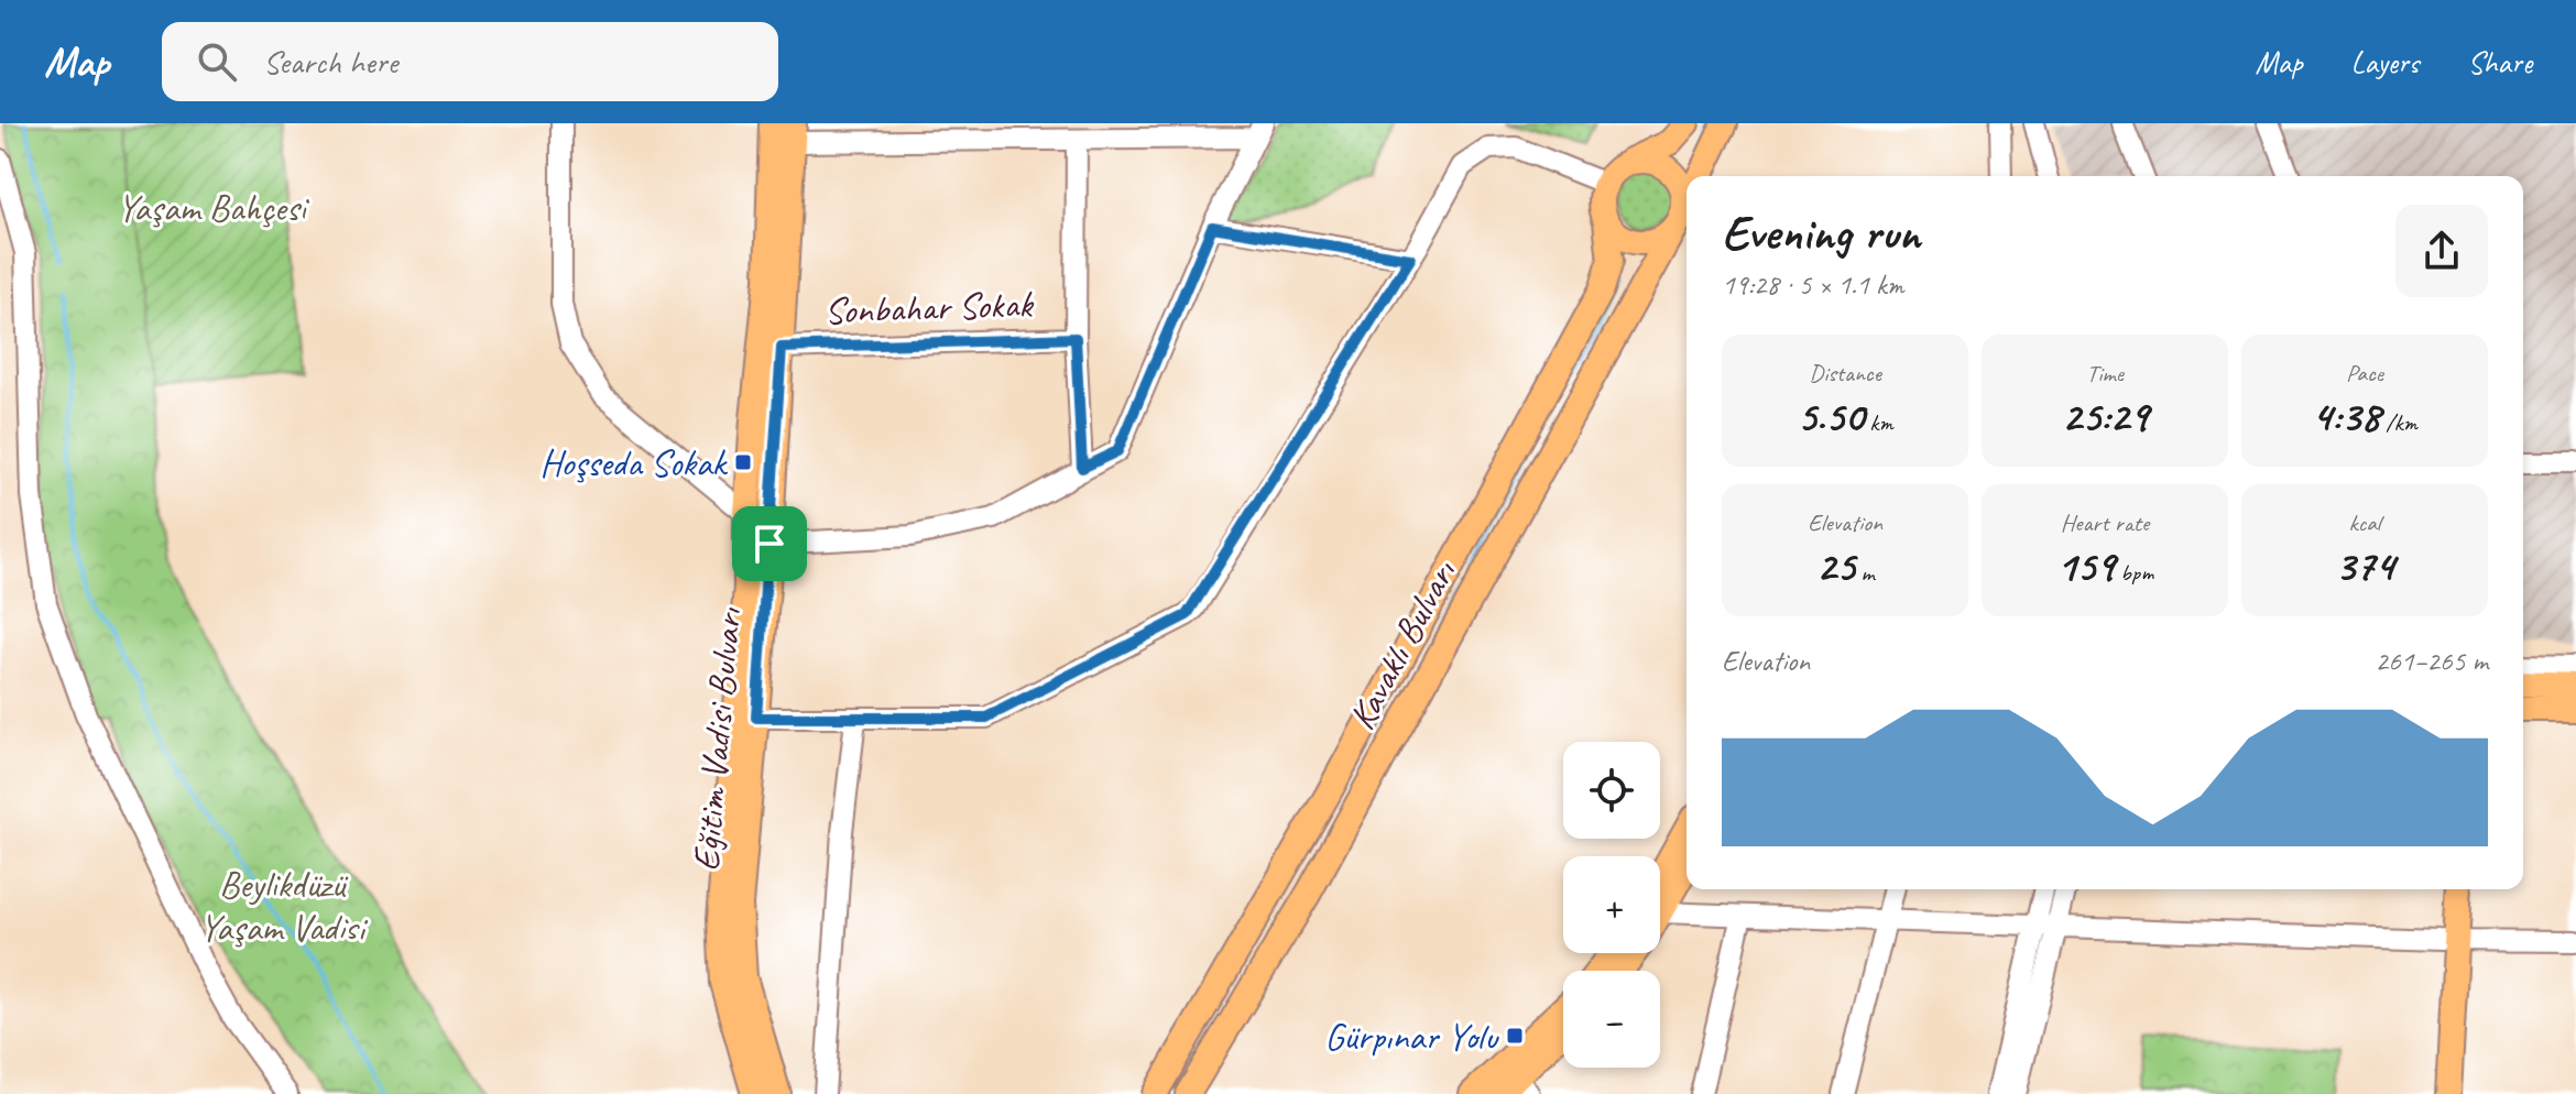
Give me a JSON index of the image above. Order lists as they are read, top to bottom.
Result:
{
  "streets": {
    "main road": ["Kavaklı Bulvarı", "Eğitim Vadisi Bulvarı"],
    "street": ["Sonbahar Sokak"]
  },
  "crossings": [
    ["Sonbahar Sokak", "Eğitim Vadisi Bulvarı"]
  ],
  "parks": ["Yaşam Bahçesi", "Beylikdüzü Yaşam Vadisi"],
  "places": {
    "transit": ["Hoşseda Sokak", "Gürpınar Yolu"]
  },
  "page": {
    "header": "Map",
    "search": "Search here",
    "nav": ["Map", "Layers", "Share"],
    "heading": ["Evening run", "19:28 · 5 × 1.1 km"],
    "stats": [
      ["Distance", "5.50 km"],
      ["Time", "25:29"],
      ["Pace", "4:38 /km"],
      ["Elevation", "25 m"],
      ["Heart rate", "159 bpm"],
      ["kcal", "374"]
    ],
    "chart": ["Elevation", "261–265 m"],
    "map_buttons": ["+", "−"]
  }
}
